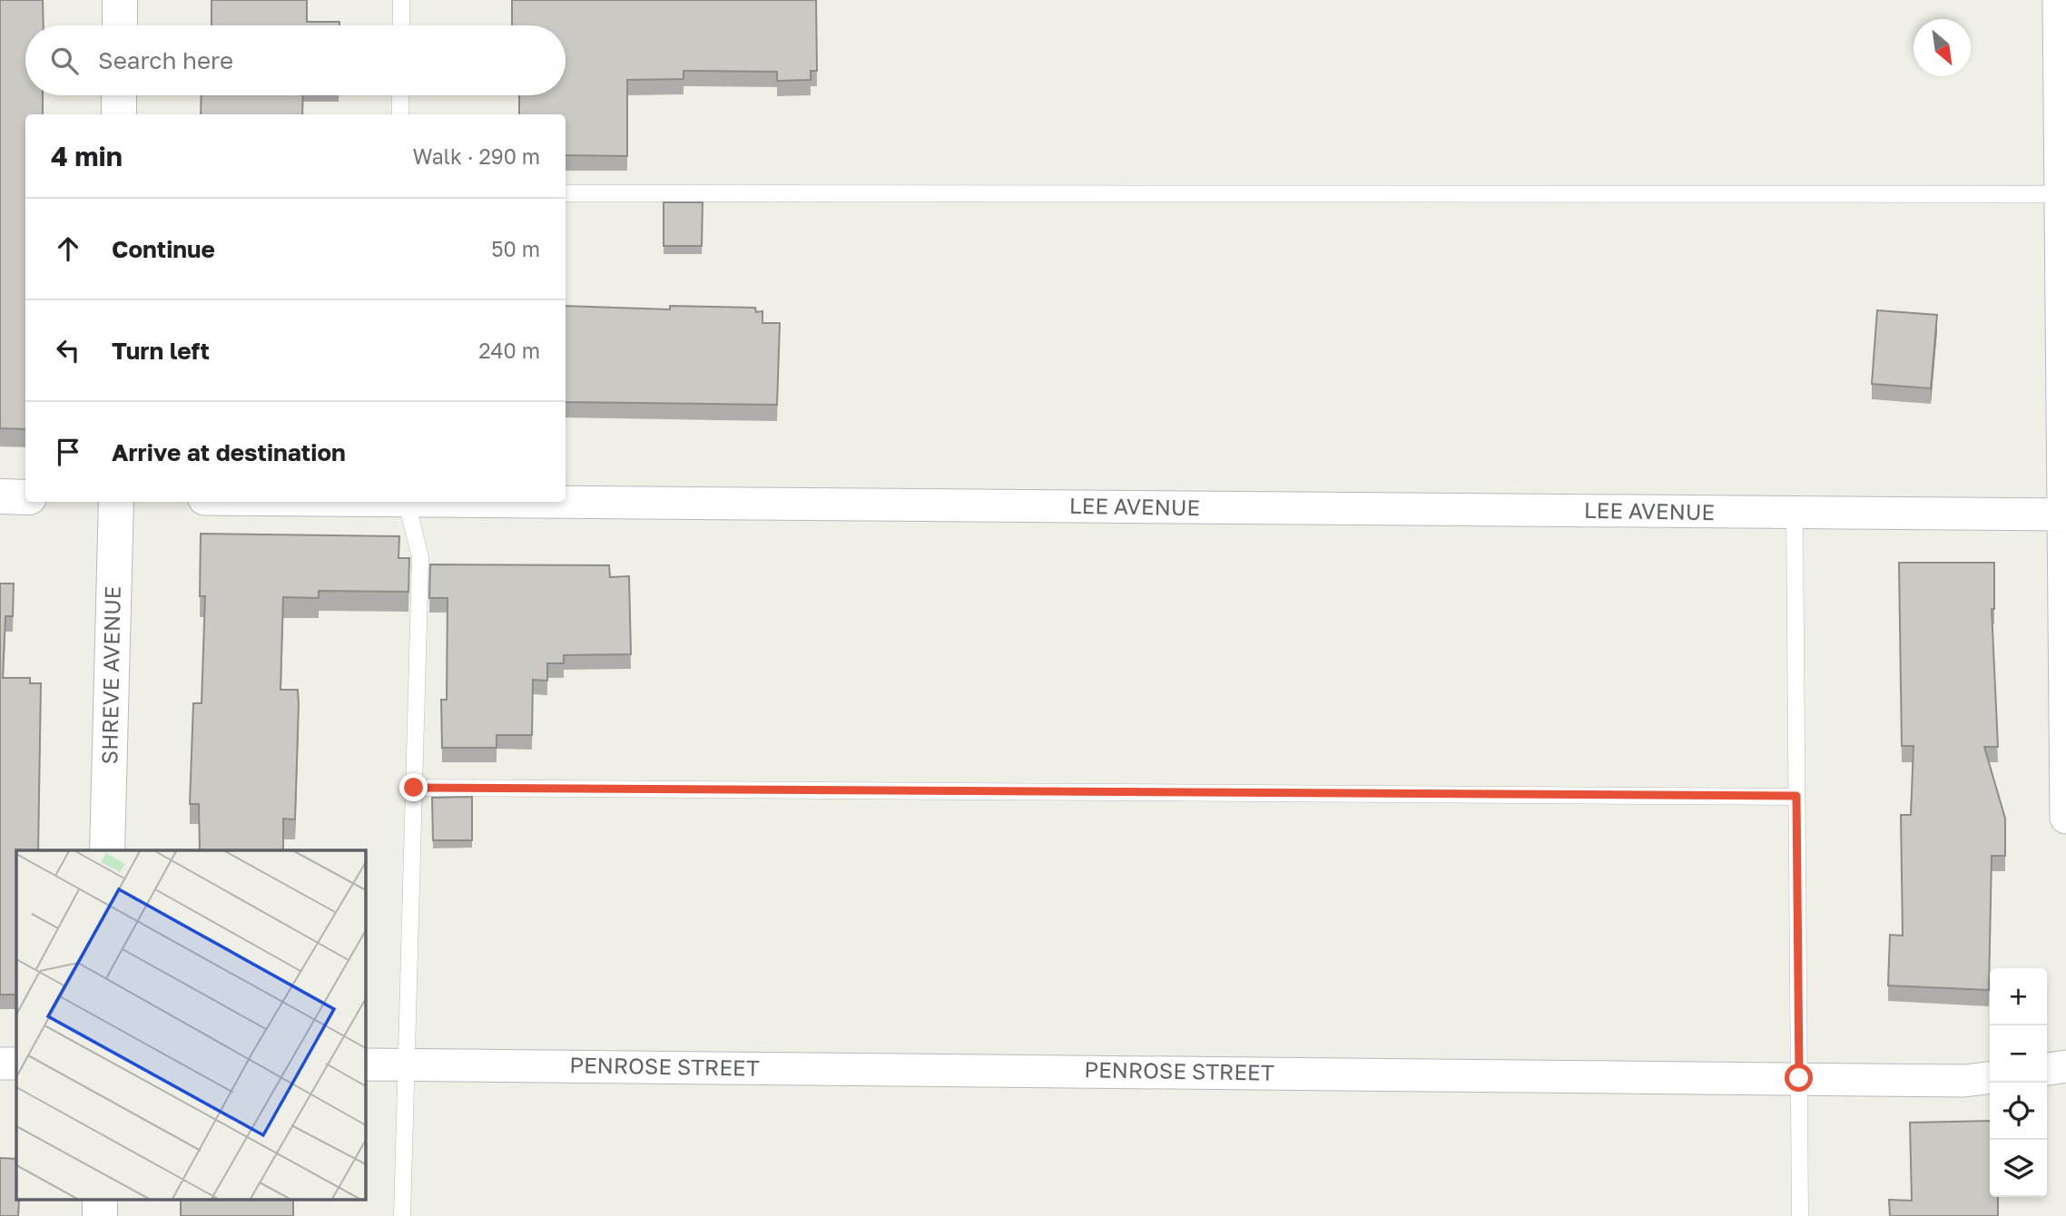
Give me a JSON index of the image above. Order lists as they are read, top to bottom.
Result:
{
  "streets": {
    "street": ["LEE AVENUE", "SHREVE AVENUE", "PENROSE STREET"]
  },
  "north": "bottom right",
  "page": {
    "search": "Search here",
    "heading": ["4 min", "Walk · 290 m"],
    "list": [
      ["Continue", "50 m"],
      ["Turn left", "240 m"],
      "Arrive at destination"
    ],
    "map_buttons": ["+", "−"]
  }
}
